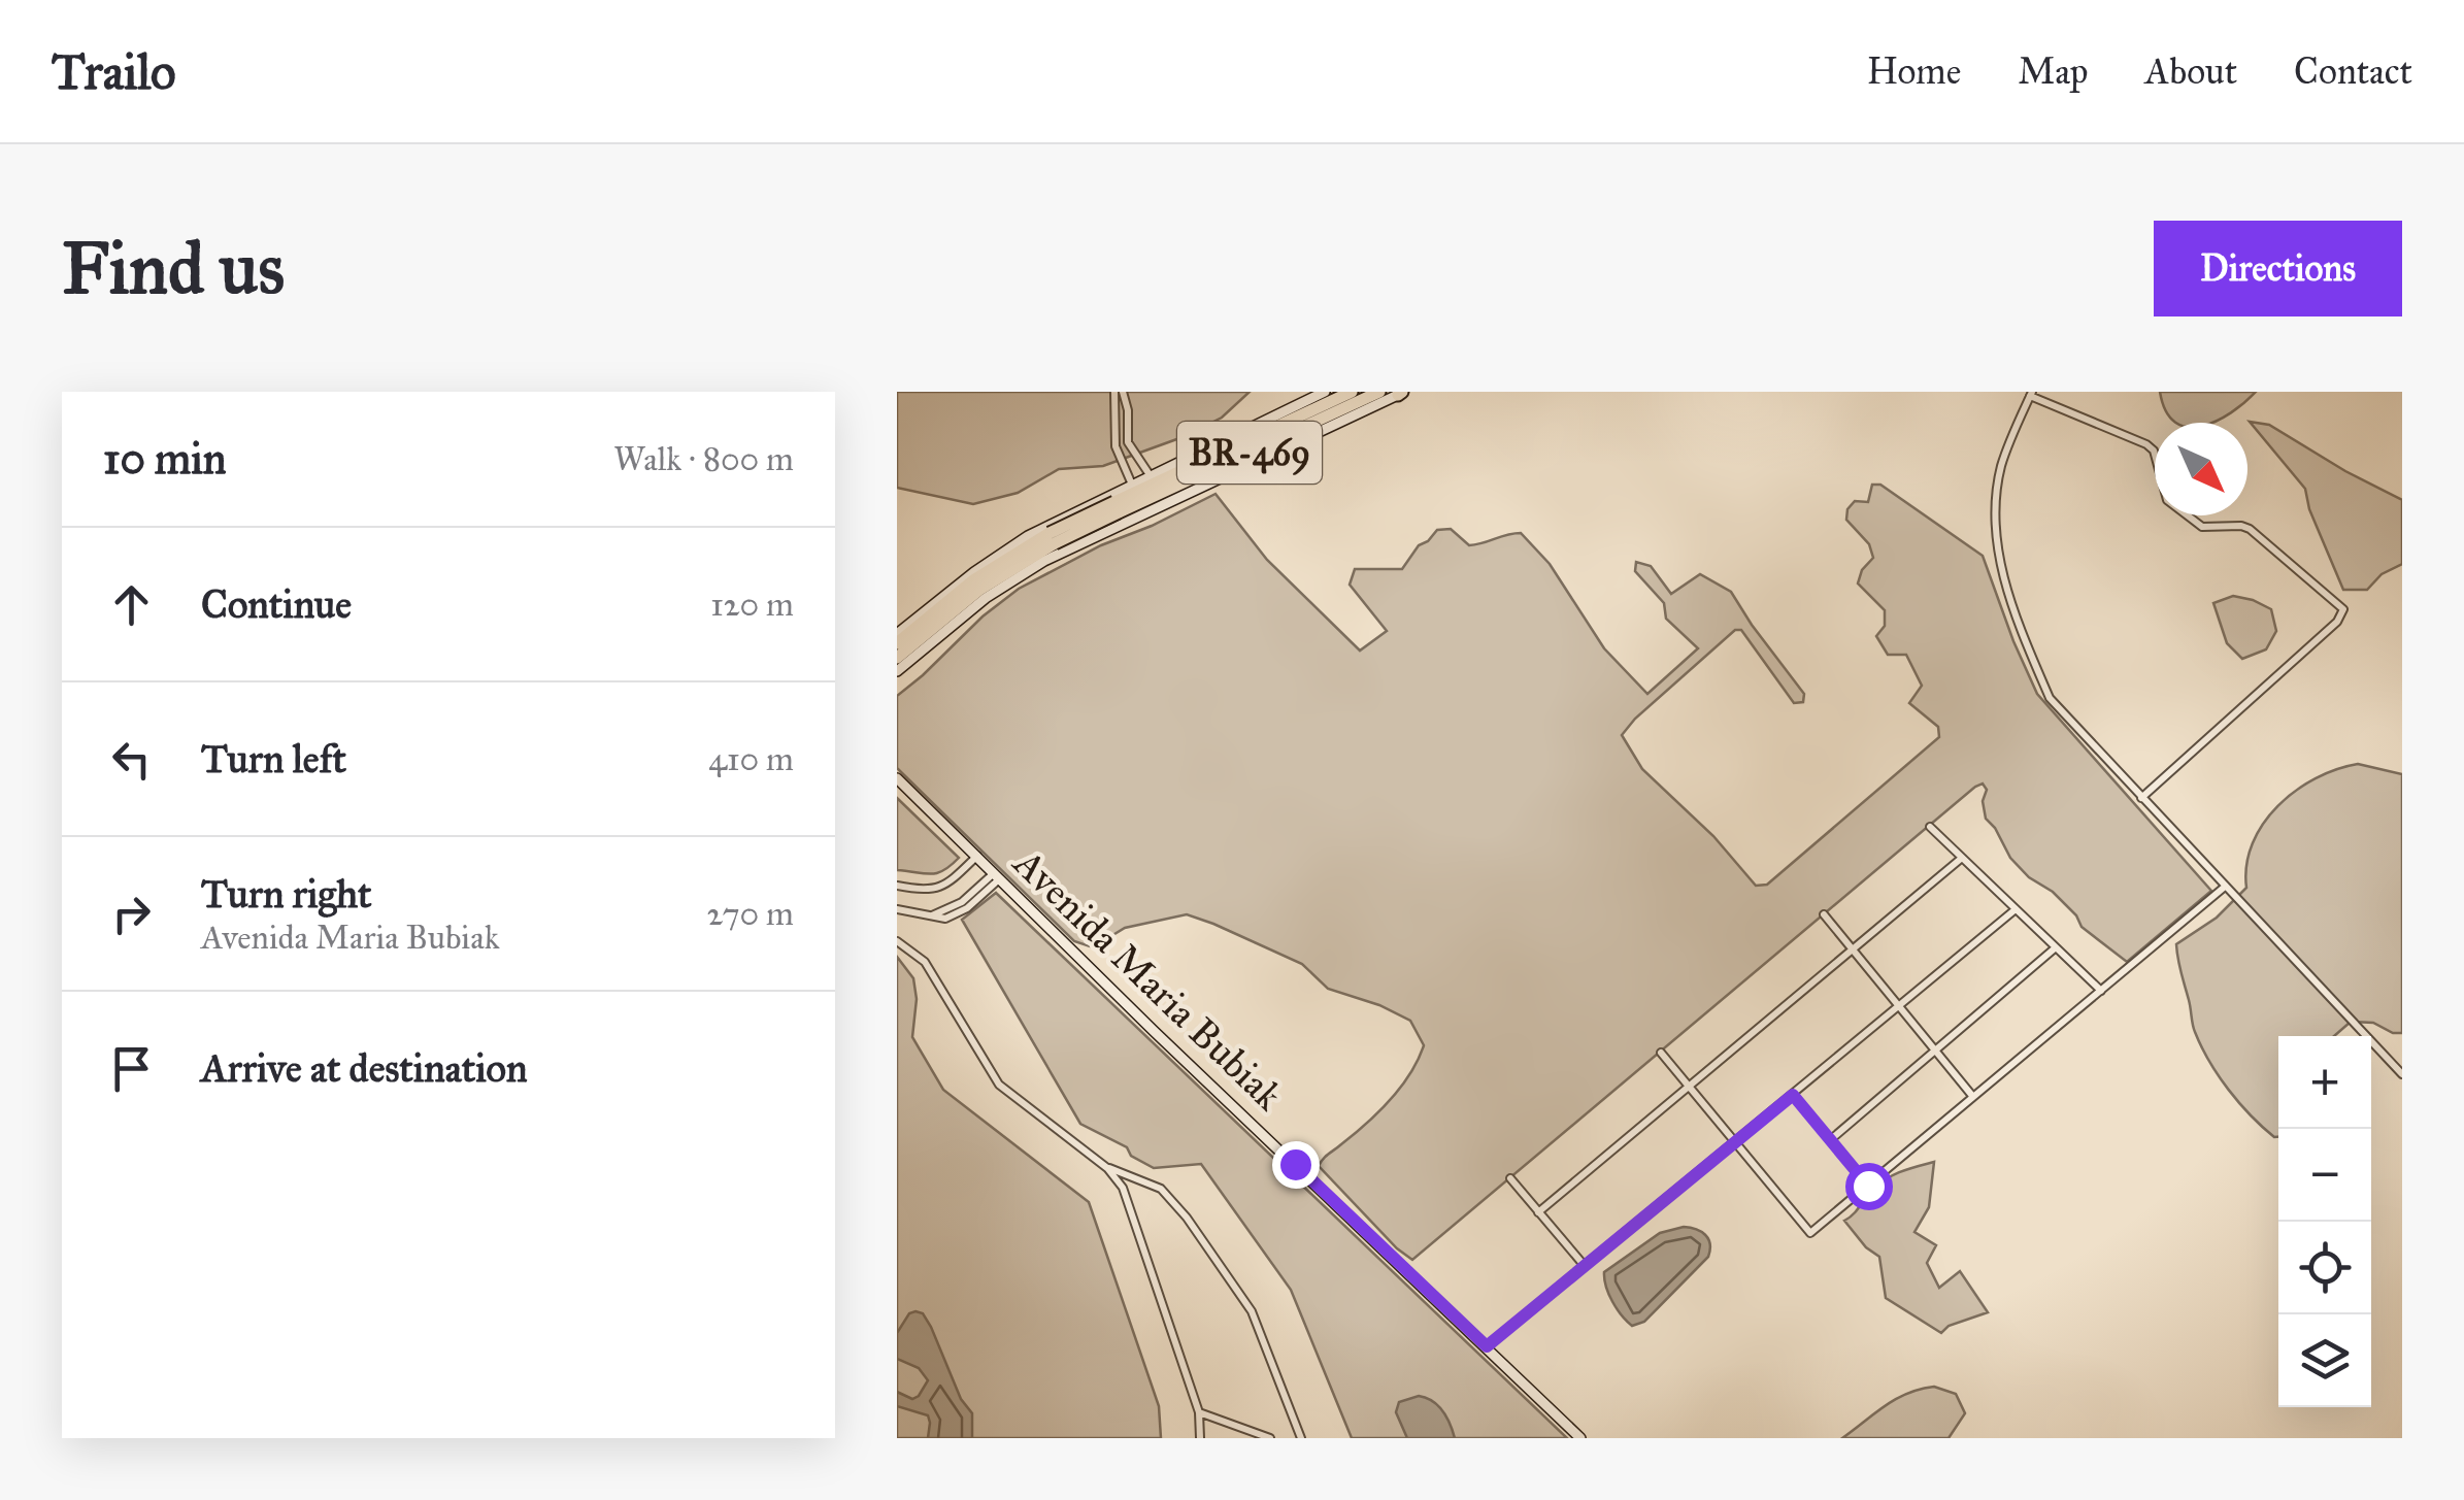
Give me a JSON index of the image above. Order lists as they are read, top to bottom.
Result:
{
  "streets": {
    "highway": ["BR-469"],
    "street": ["Avenida Maria Bubiak"]
  },
  "north": "bottom right",
  "page": {
    "header": "Trailo",
    "nav": [
      "Home",
      "Map",
      "About",
      "Contact"
    ],
    "buttons": "Directions",
    "title": "Find us",
    "heading": ["10 min", "Walk · 800 m"],
    "list": [
      ["Continue", "120 m"],
      ["Turn left", "410 m"],
      ["Turn right", "Avenida Maria Bubiak", "270 m"],
      "Arrive at destination"
    ],
    "map_buttons": ["+", "−"]
  }
}
